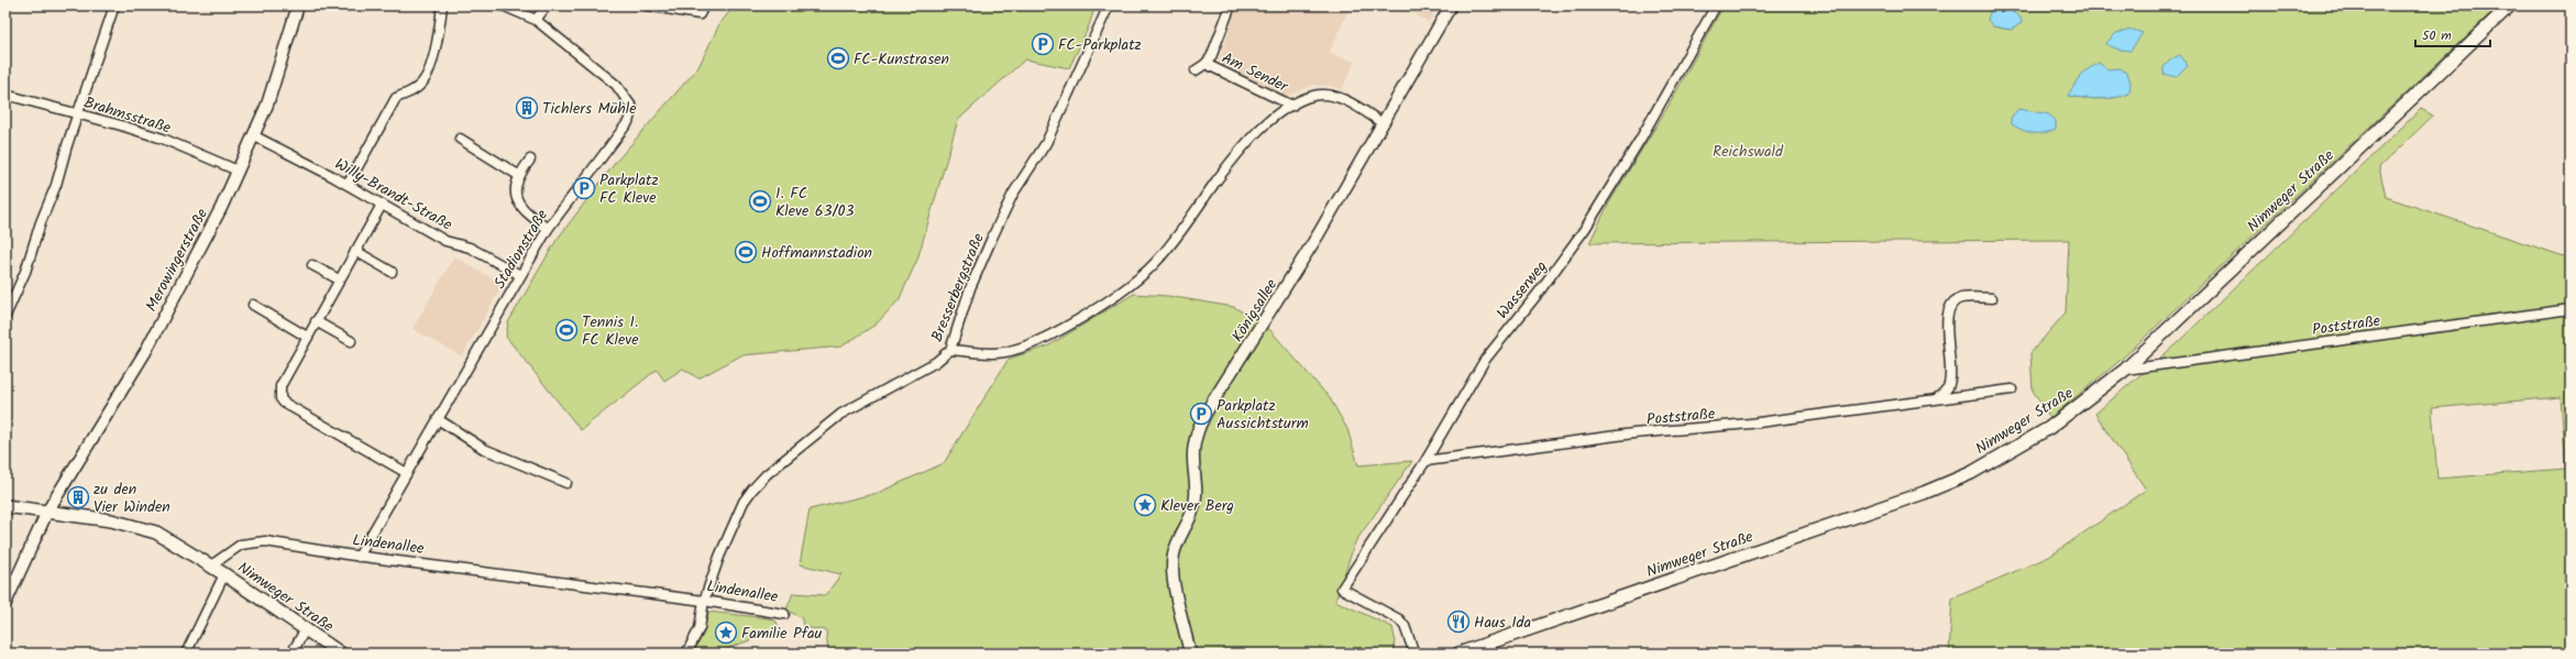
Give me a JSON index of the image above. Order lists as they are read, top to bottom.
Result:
{
  "streets": {
    "main road": ["Nimweger Straße"],
    "street": [
      "Am Sender",
      "Brahmsstraße",
      "Willy-Brandt-Straße",
      "Stadionstraße",
      "Merowingerstraße",
      "Bresserbergstraße",
      "Wasserweg",
      "Königsallee",
      "Poststraße",
      "Lindenallee"
    ]
  },
  "crossings": [
    ["Brahmsstraße", "Merowingerstraße"],
    ["Nimweger Straße", "Poststraße"],
    ["Nimweger Straße", "Lindenallee"],
    ["Willy-Brandt-Straße", "Stadionstraße"],
    ["Willy-Brandt-Straße", "Merowingerstraße"],
    ["Stadionstraße", "Lindenallee"],
    ["Bresserbergstraße", "Lindenallee"],
    ["Wasserweg", "Poststraße"]
  ],
  "parks": ["Reichswald"],
  "places": {
    "parking": ["FC-Parkplatz", "Parkplatz FC Kleve", "Parkplatz Aussichtsturm"],
    "sports": [
      "FC-Kunstrasen",
      "1. FC Kleve 63/03",
      "Hoffmannstadion",
      "Tennis 1. FC Kleve"
    ],
    "building": ["Tichlers Mühle", "zu den Vier Winden"],
    "place": ["Klever Berg", "Familie Pfau"],
    "restaurant": ["Haus Ida"]
  },
  "scale_bar": "50 m"
}
